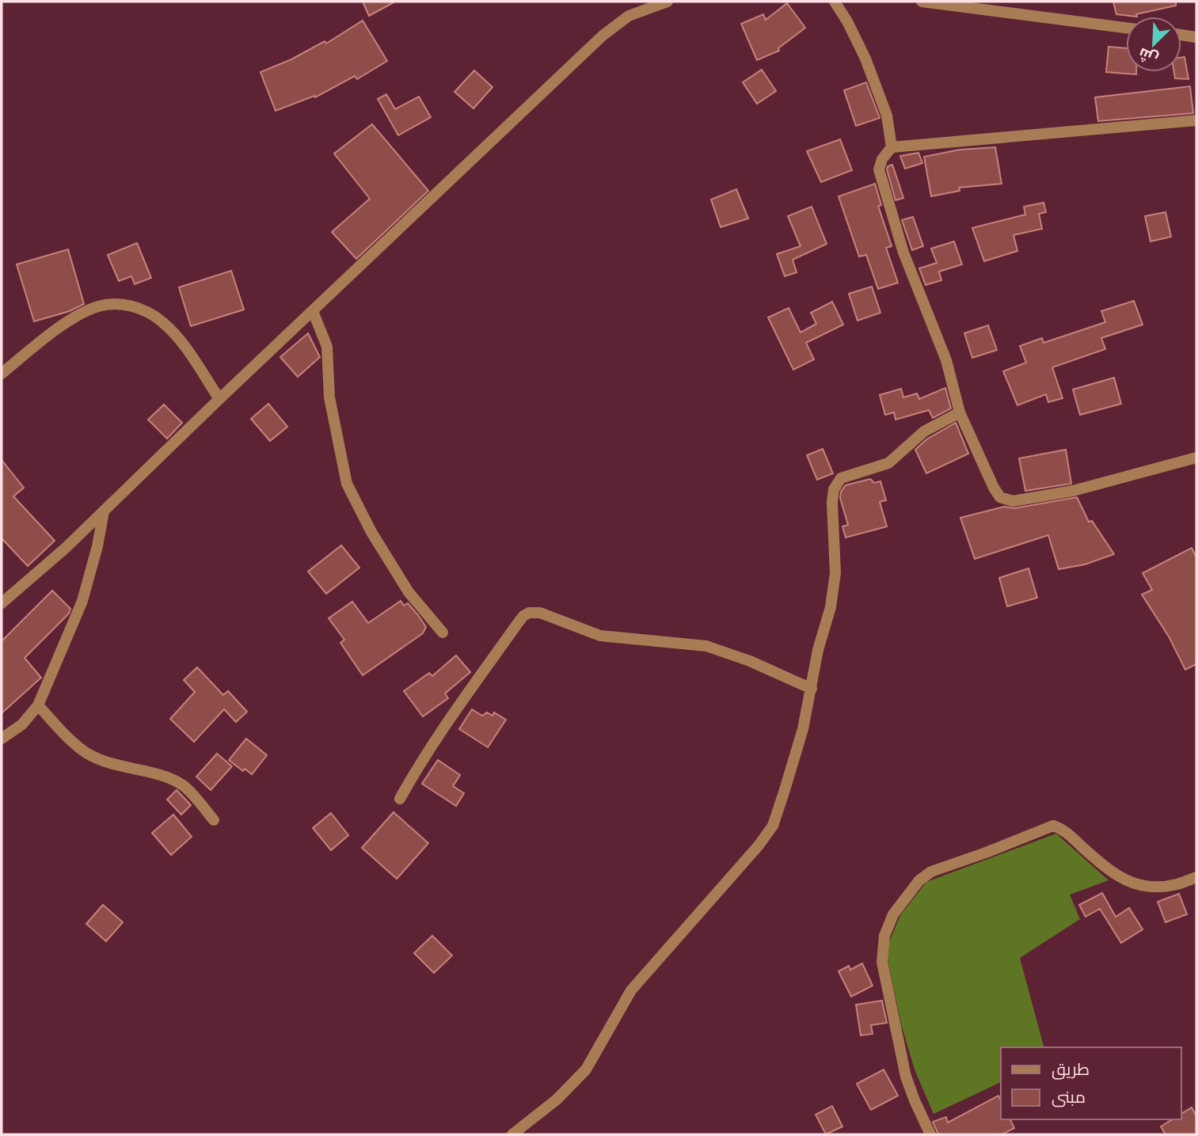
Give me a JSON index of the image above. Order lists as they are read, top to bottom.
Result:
{
  "legend": ["طريق", "مبنى"],
  "north": "bottom left"
}
